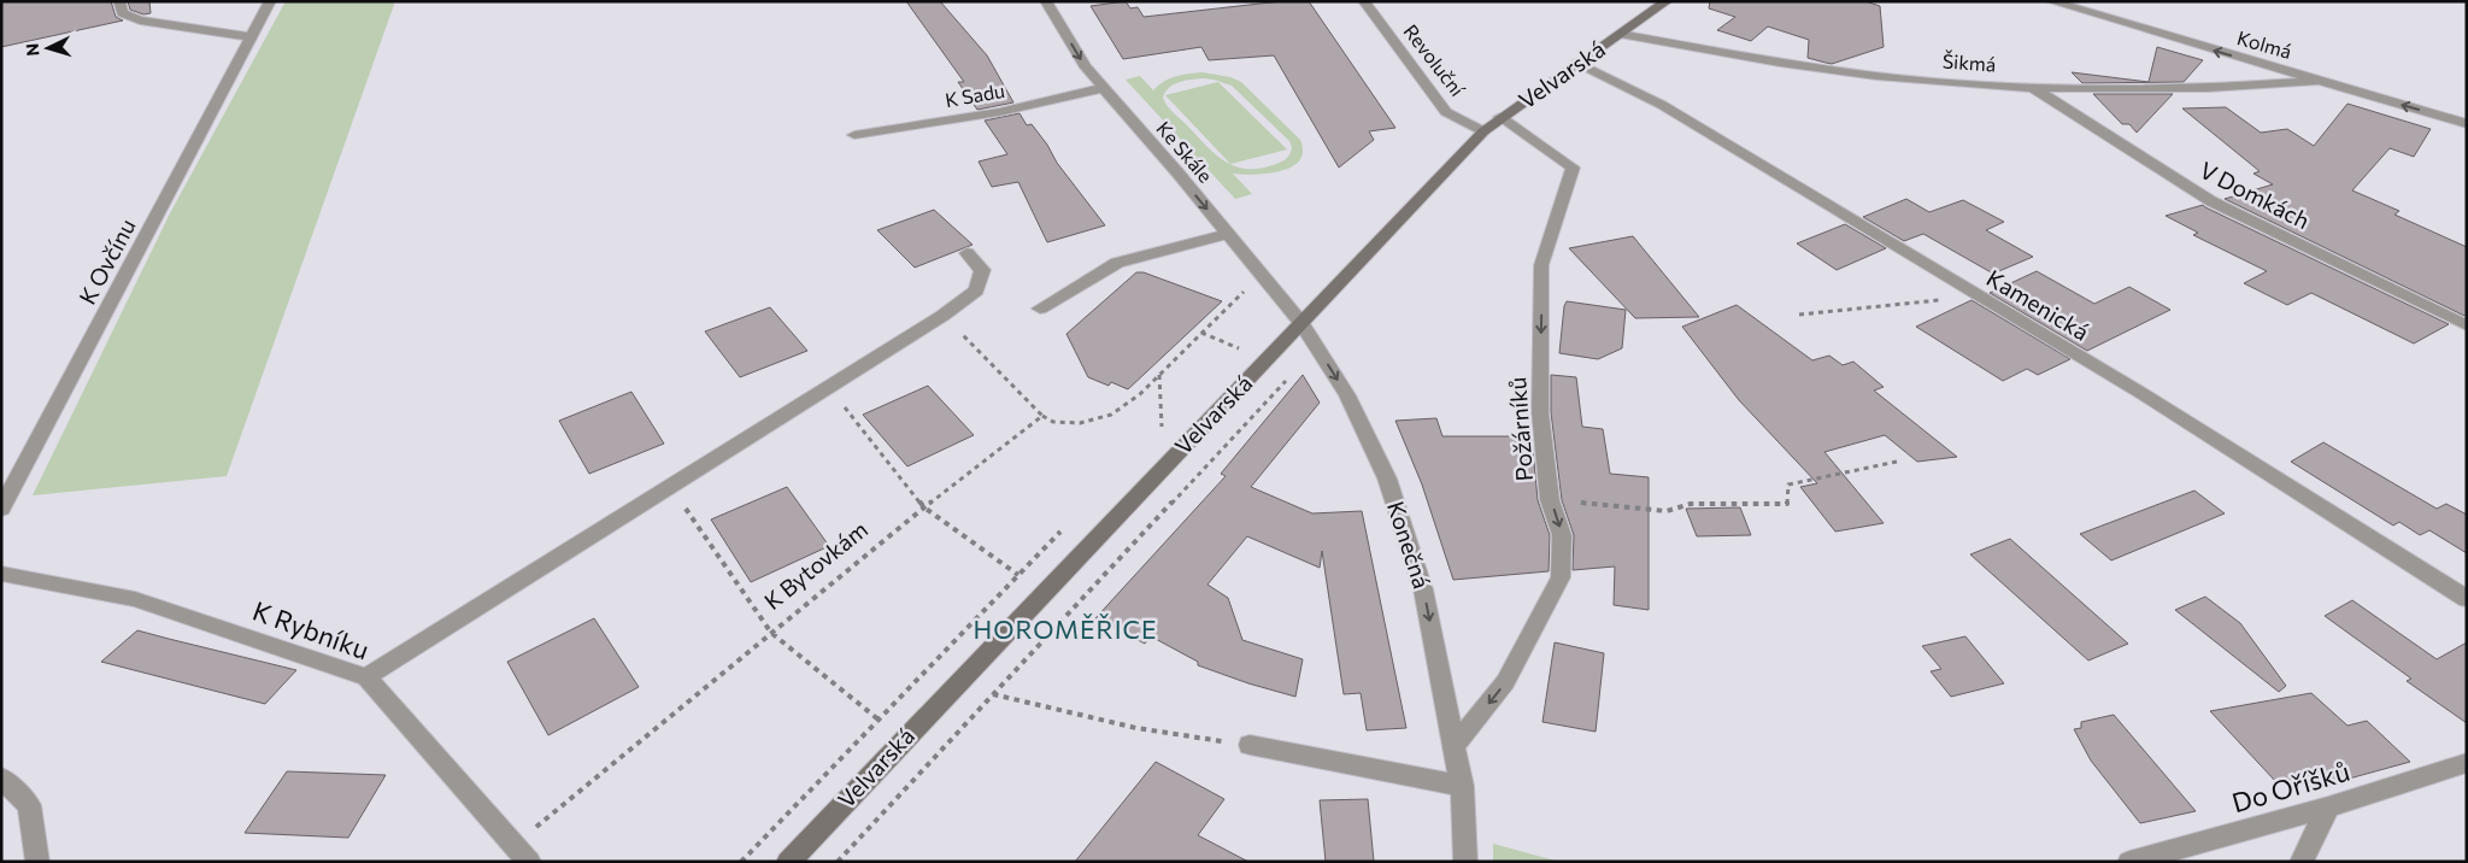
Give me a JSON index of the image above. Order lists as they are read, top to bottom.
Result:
{
  "streets": {
    "main road": ["Velvarská"],
    "street": [
      "Kolmá",
      "Revoluční",
      "Šikmá",
      "K Sadu",
      "Ke Skále",
      "V Domkách",
      "K Ovčínu",
      "Kamenická",
      "Požárníků",
      "Konečná",
      "K Rybníku",
      "Do Oříšků"
    ],
    "path": ["K Bytovkám"]
  },
  "crossings": [
    ["Kolmá", "Šikmá"],
    ["Revoluční", "Velvarská"],
    ["Šikmá", "Velvarská"],
    ["Šikmá", "V Domkách"],
    ["Velvarská", "Ke Skále"],
    ["Velvarská", "Kamenická"],
    ["Velvarská", "Požárníků"],
    ["Velvarská", "Konečná"],
    ["K Sadu", "Ke Skále"],
    ["Ke Skále", "Konečná"],
    ["Požárníků", "Konečná"],
    ["K Bytovkám", "K Rybníku"]
  ],
  "one_way": [
    "Kolmá",
    "Ke Skále",
    "Požárníků",
    "Konečná"
  ],
  "districts": ["HOROMĚŘICE"],
  "north": "left"
}
